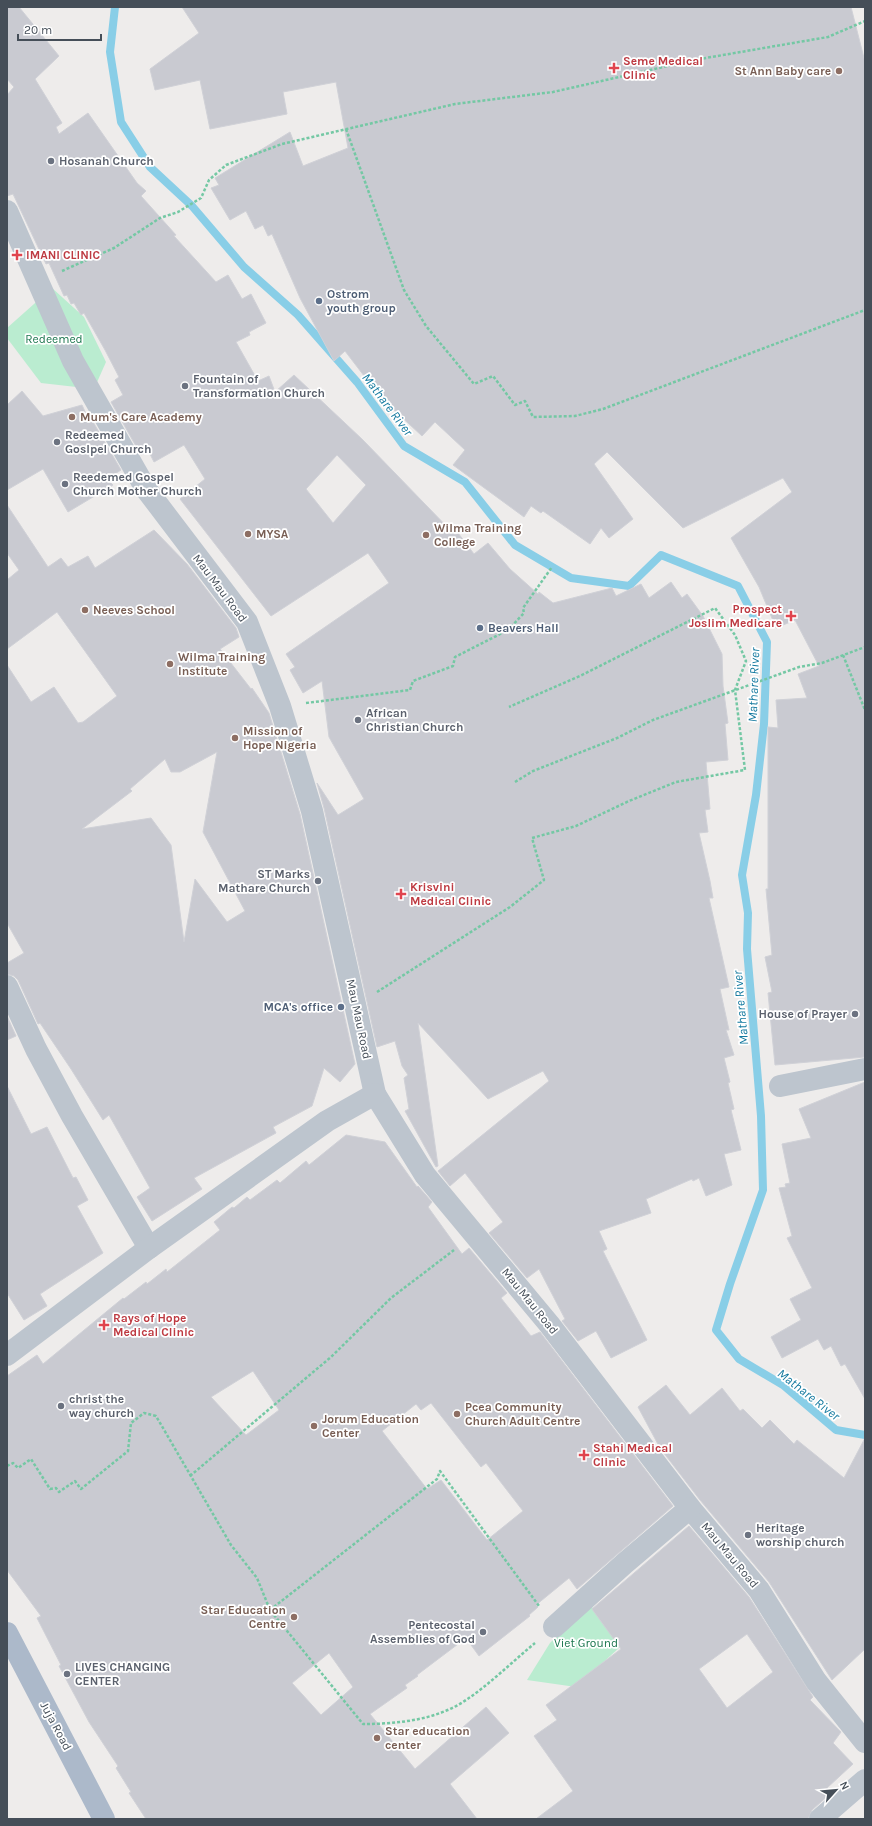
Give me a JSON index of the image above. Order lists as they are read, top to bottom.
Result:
{
  "streets": {
    "main road": ["Juja Road"],
    "street": ["Mau Mau Road"]
  },
  "water": ["Mathare River"],
  "parks": ["Redeemed", "Viet Ground"],
  "places": {
    "health": [
      "Seme Medical Clinic",
      "IMANI CLINIC",
      "Prospect Joslim Medicare",
      "Krisvini Medical Clinic",
      "Rays of Hope Medical Clinic",
      "Stahi Medical Clinic"
    ],
    "other": [
      "St Ann Baby care",
      "Hosanah Church",
      "Ostrom youth group",
      "Fountain of Transformation Church",
      "Mum's Care Academy",
      "Redeemed Goslpel Church",
      "Reedemed Gospel Church Mother Church",
      "MYSA",
      "Wilma Training College",
      "Neeves School",
      "Beavers Hall",
      "Wilma Training Institute",
      "African Christian Church",
      "Mission of Hope Nigeria",
      "ST Marks Mathare Church",
      "MCA's office",
      "House of Prayer",
      "christ the way church",
      "Pcea Community Church Adult Centre",
      "Jorum Education Center",
      "Heritage worship church",
      "Star Education Centre",
      "Pentecostal Assemblies of God",
      "LIVES CHANGING CENTER",
      "Star education center"
    ]
  },
  "scale_bar": "20 m",
  "north": "top right"
}
